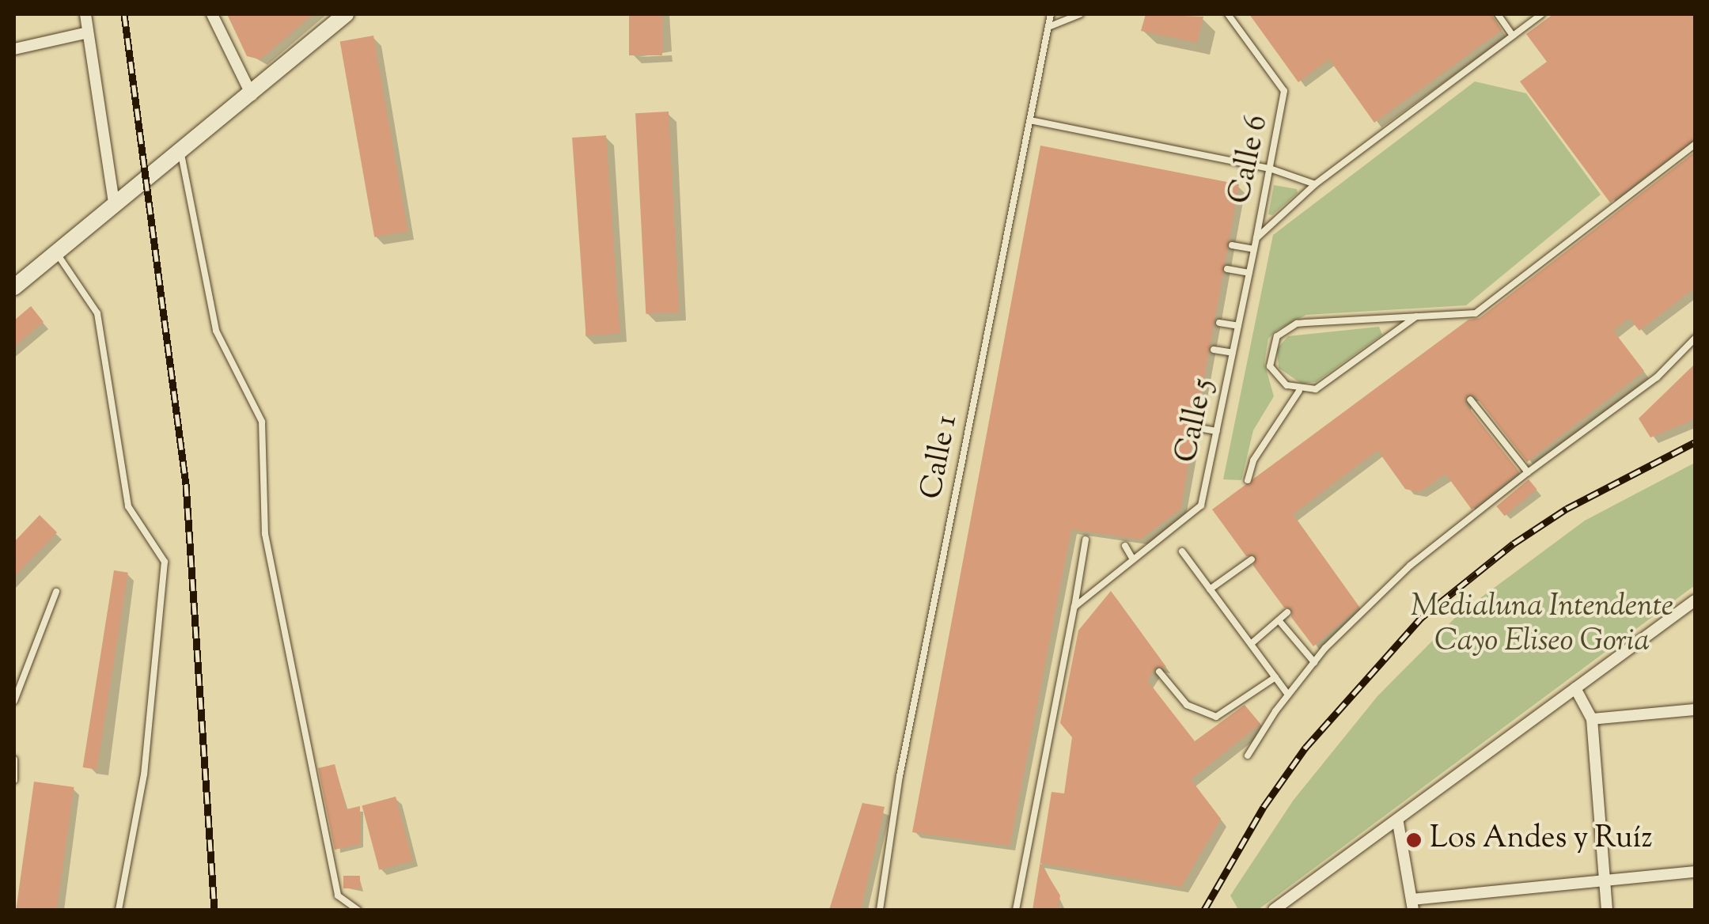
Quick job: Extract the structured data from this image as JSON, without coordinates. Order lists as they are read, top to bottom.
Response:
{
  "streets": {
    "lane": ["Calle 6", "Calle 5", "Calle 1"]
  },
  "crossings": [
    ["Calle 6", "Calle 5"]
  ],
  "parks": ["Medialuna Intendente Cayo Eliseo Goria"],
  "places": ["Los Andes y Ruíz"]
}
